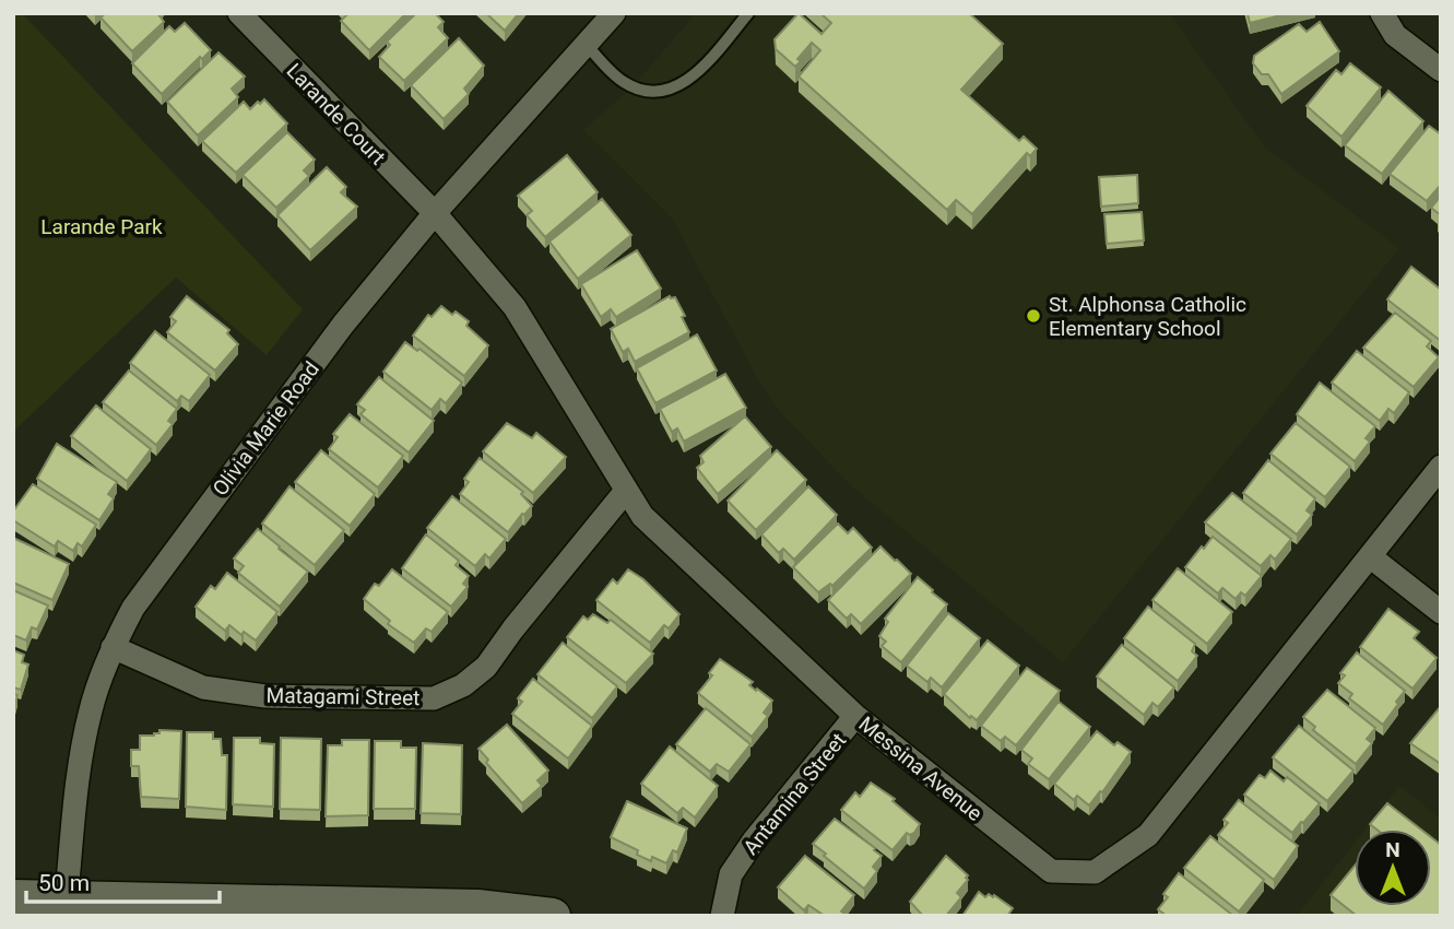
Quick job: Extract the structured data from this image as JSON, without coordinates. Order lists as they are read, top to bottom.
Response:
{
  "streets": {
    "street": [
      "Larande Court",
      "Olivia Marie Road",
      "Matagami Street",
      "Messina Avenue",
      "Antamina Street"
    ]
  },
  "crossings": [
    ["Larande Court", "Olivia Marie Road"],
    ["Larande Court", "Messina Avenue"],
    ["Olivia Marie Road", "Matagami Street"],
    ["Olivia Marie Road", "Messina Avenue"],
    ["Matagami Street", "Messina Avenue"],
    ["Messina Avenue", "Antamina Street"]
  ],
  "parks": ["Larande Park"],
  "places": ["St. Alphonsa Catholic Elementary School"],
  "scale_bar": "50 m",
  "north": "top"
}
